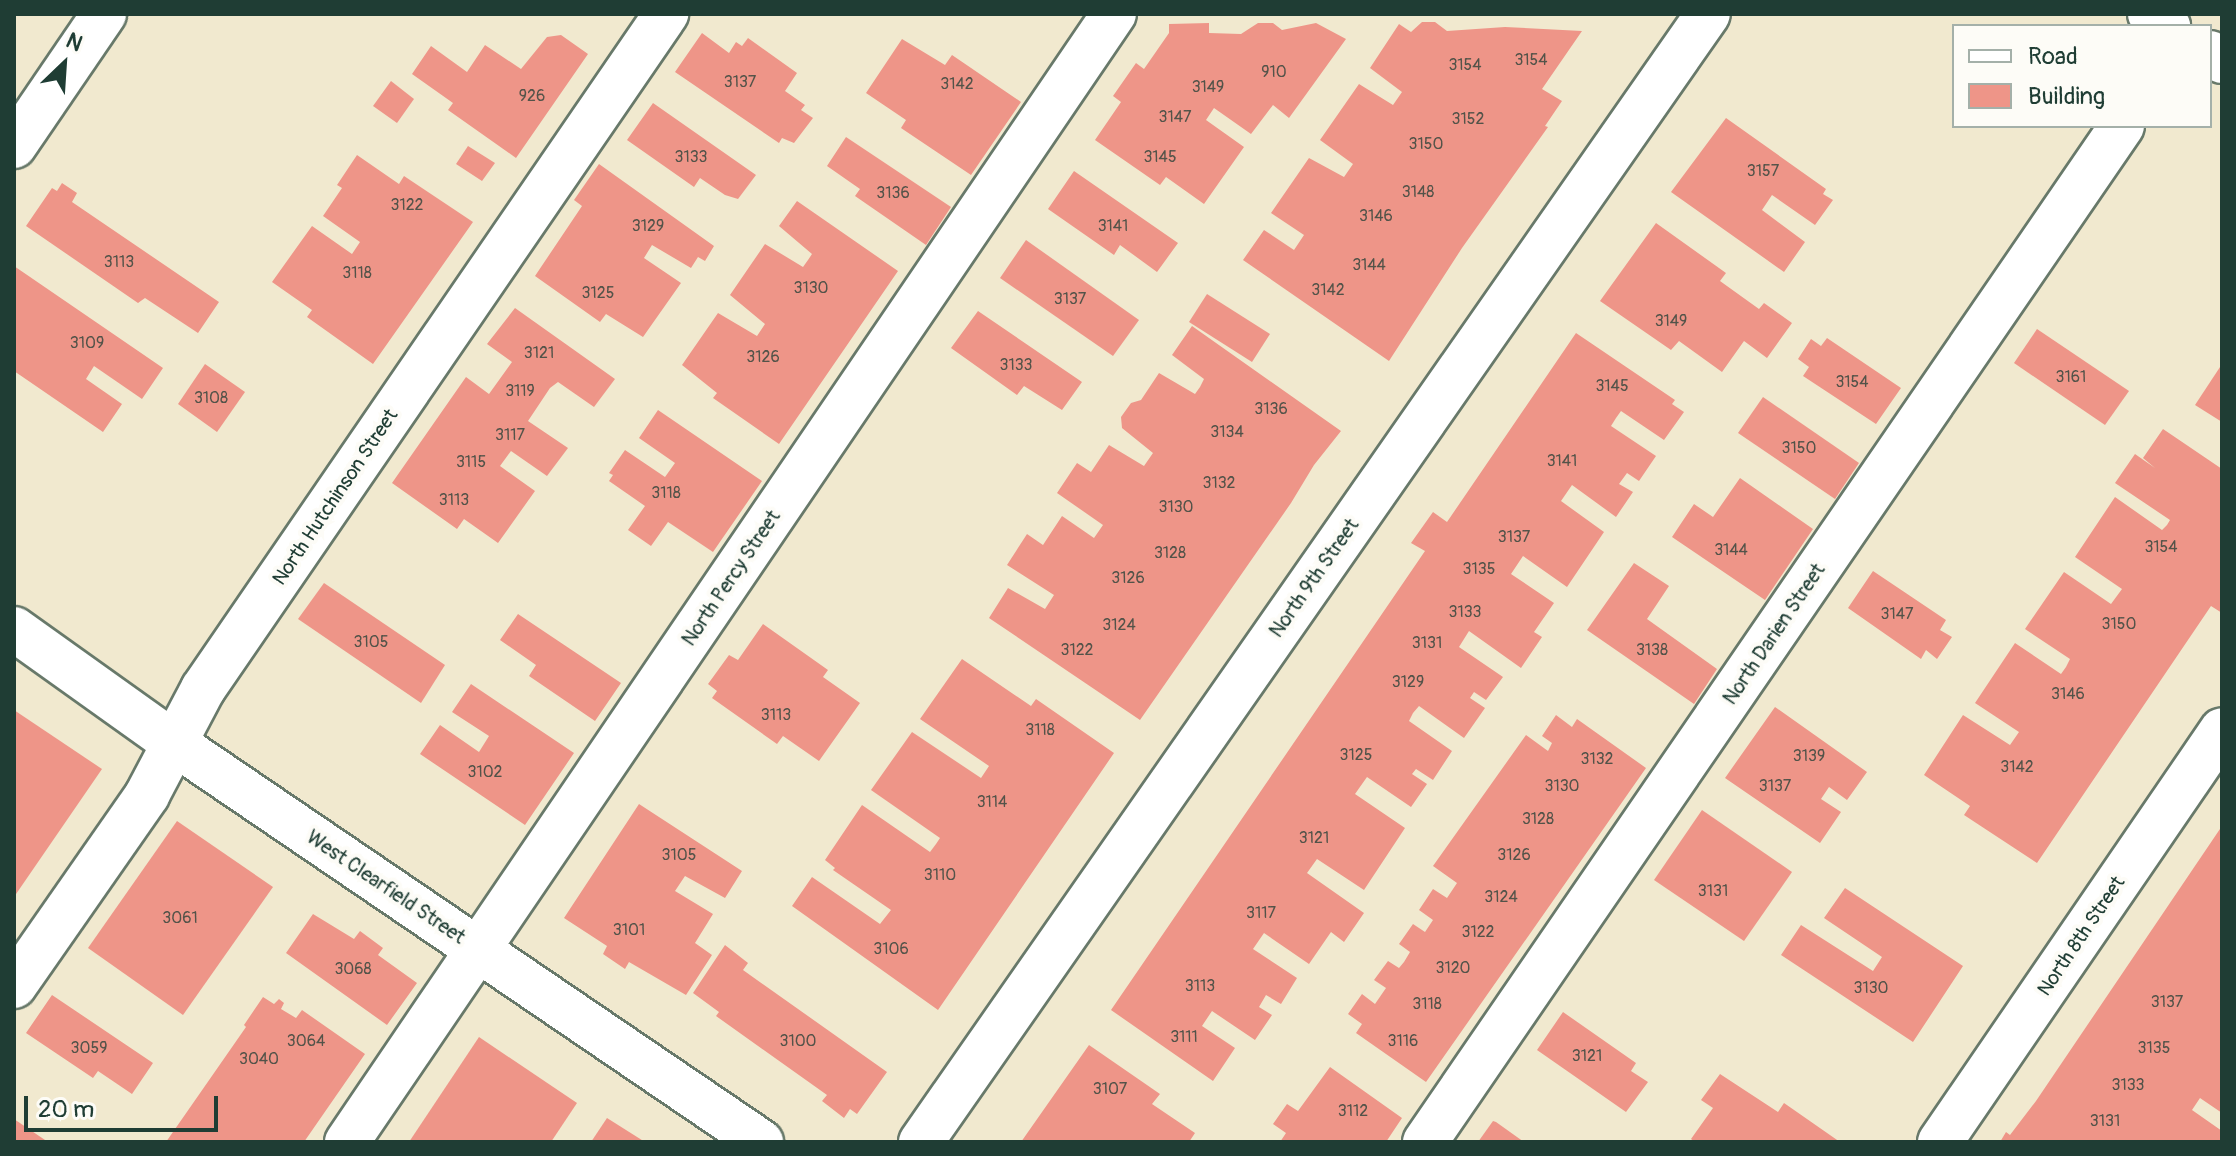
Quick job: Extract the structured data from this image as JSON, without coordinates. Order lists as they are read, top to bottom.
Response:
{
  "streets": {
    "street": [
      "North Hutchinson Street",
      "North Percy Street",
      "North 9th Street",
      "North Darien Street",
      "West Clearfield Street",
      "North 8th Street"
    ]
  },
  "crossings": [
    ["North Hutchinson Street", "West Clearfield Street"],
    ["North Percy Street", "West Clearfield Street"]
  ],
  "house_numbers": [
    "3154",
    "3154",
    "910",
    "3137",
    "3142",
    "3149",
    "926",
    "3147",
    "3152",
    "3150",
    "3133",
    "3145",
    "3157",
    "3148",
    "3136",
    "3122",
    "3146",
    "3129",
    "3141",
    "3113",
    "3144",
    "3118",
    "3130",
    "3142",
    "3125",
    "3137",
    "3149",
    "3109",
    "3121",
    "3126",
    "3133",
    "3161",
    "3154",
    "3145",
    "3119",
    "3108",
    "3136",
    "3134",
    "3117",
    "3150",
    "3141",
    "3115",
    "3132",
    "3118",
    "3113",
    "3130",
    "3137",
    "3154",
    "3144",
    "3128",
    "3135",
    "3126",
    "3133",
    "3147",
    "3150",
    "3124",
    "3105",
    "3131",
    "3122",
    "3138",
    "3129",
    "3146",
    "3113",
    "3118",
    "3125",
    "3139",
    "3132",
    "3142",
    "3102",
    "3130",
    "3137",
    "3114",
    "3128",
    "3121",
    "3105",
    "3126",
    "3110",
    "3131",
    "3124",
    "3117",
    "3061",
    "3101",
    "3122",
    "3106",
    "3120",
    "3068",
    "3113",
    "3130",
    "3137",
    "3118",
    "3111",
    "3064",
    "3100",
    "3116",
    "3059",
    "3135",
    "3121",
    "3040",
    "3133",
    "3107",
    "3112",
    "3131"
  ],
  "legend": ["Road", "Building"],
  "scale_bar": "20 m",
  "north": "top right"
}
